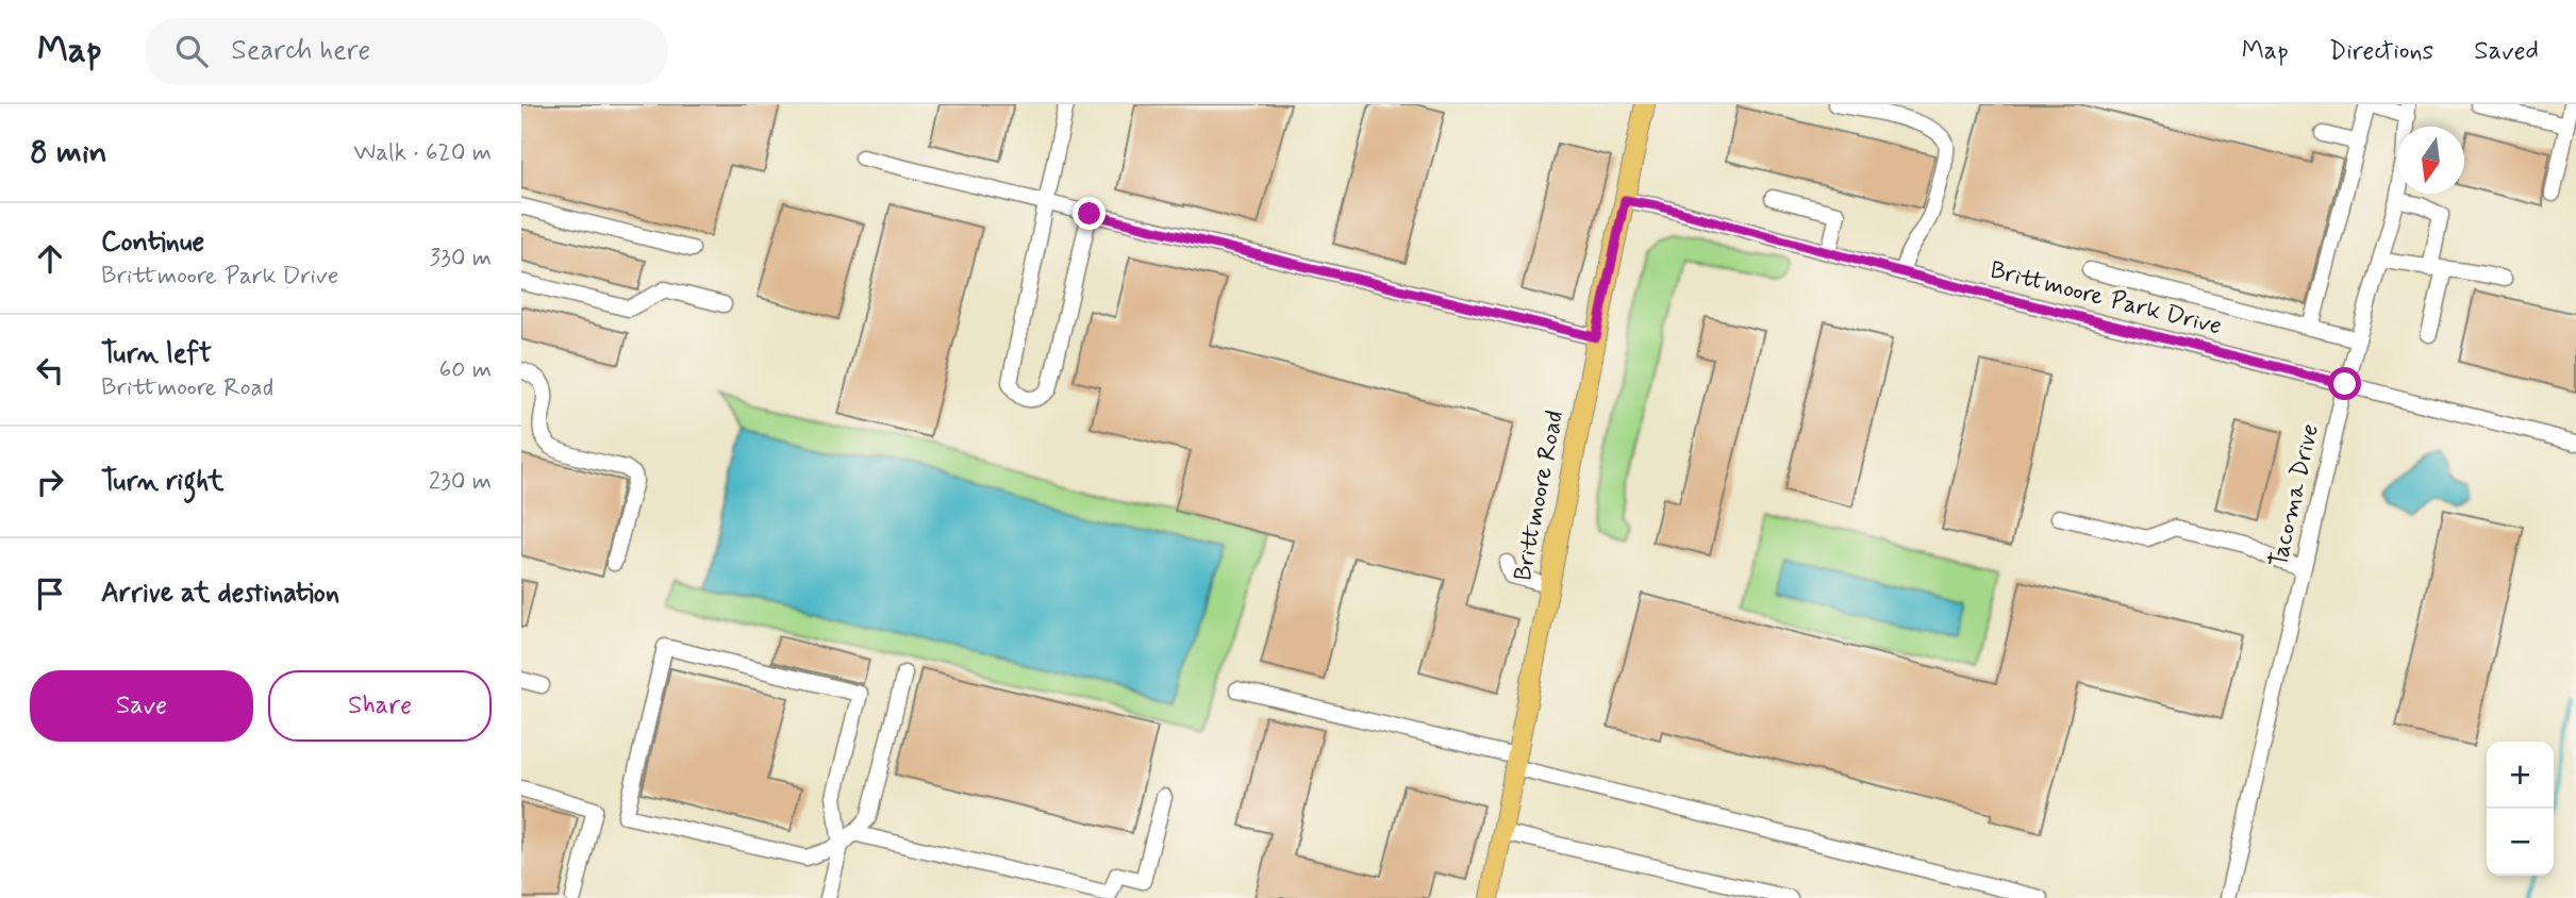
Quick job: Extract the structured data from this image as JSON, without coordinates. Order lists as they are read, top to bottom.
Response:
{
  "streets": {
    "main road": ["Brittmoore Road"],
    "street": ["Brittmoore Park Drive", "Tacoma Drive"]
  },
  "crossings": [
    ["Brittmoore Park Drive", "Brittmoore Road"],
    ["Brittmoore Park Drive", "Tacoma Drive"]
  ],
  "north": "bottom",
  "page": {
    "header": "Map",
    "search": "Search here",
    "nav": ["Map", "Directions", "Saved"],
    "heading": ["8 min", "Walk · 620 m"],
    "list": [
      ["Continue", "Brittmoore Park Drive", "330 m"],
      ["Turn left", "Brittmoore Road", "60 m"],
      ["Turn right", "230 m"],
      "Arrive at destination"
    ],
    "buttons": ["Save", "Share"],
    "map_buttons": ["+", "−"]
  }
}
